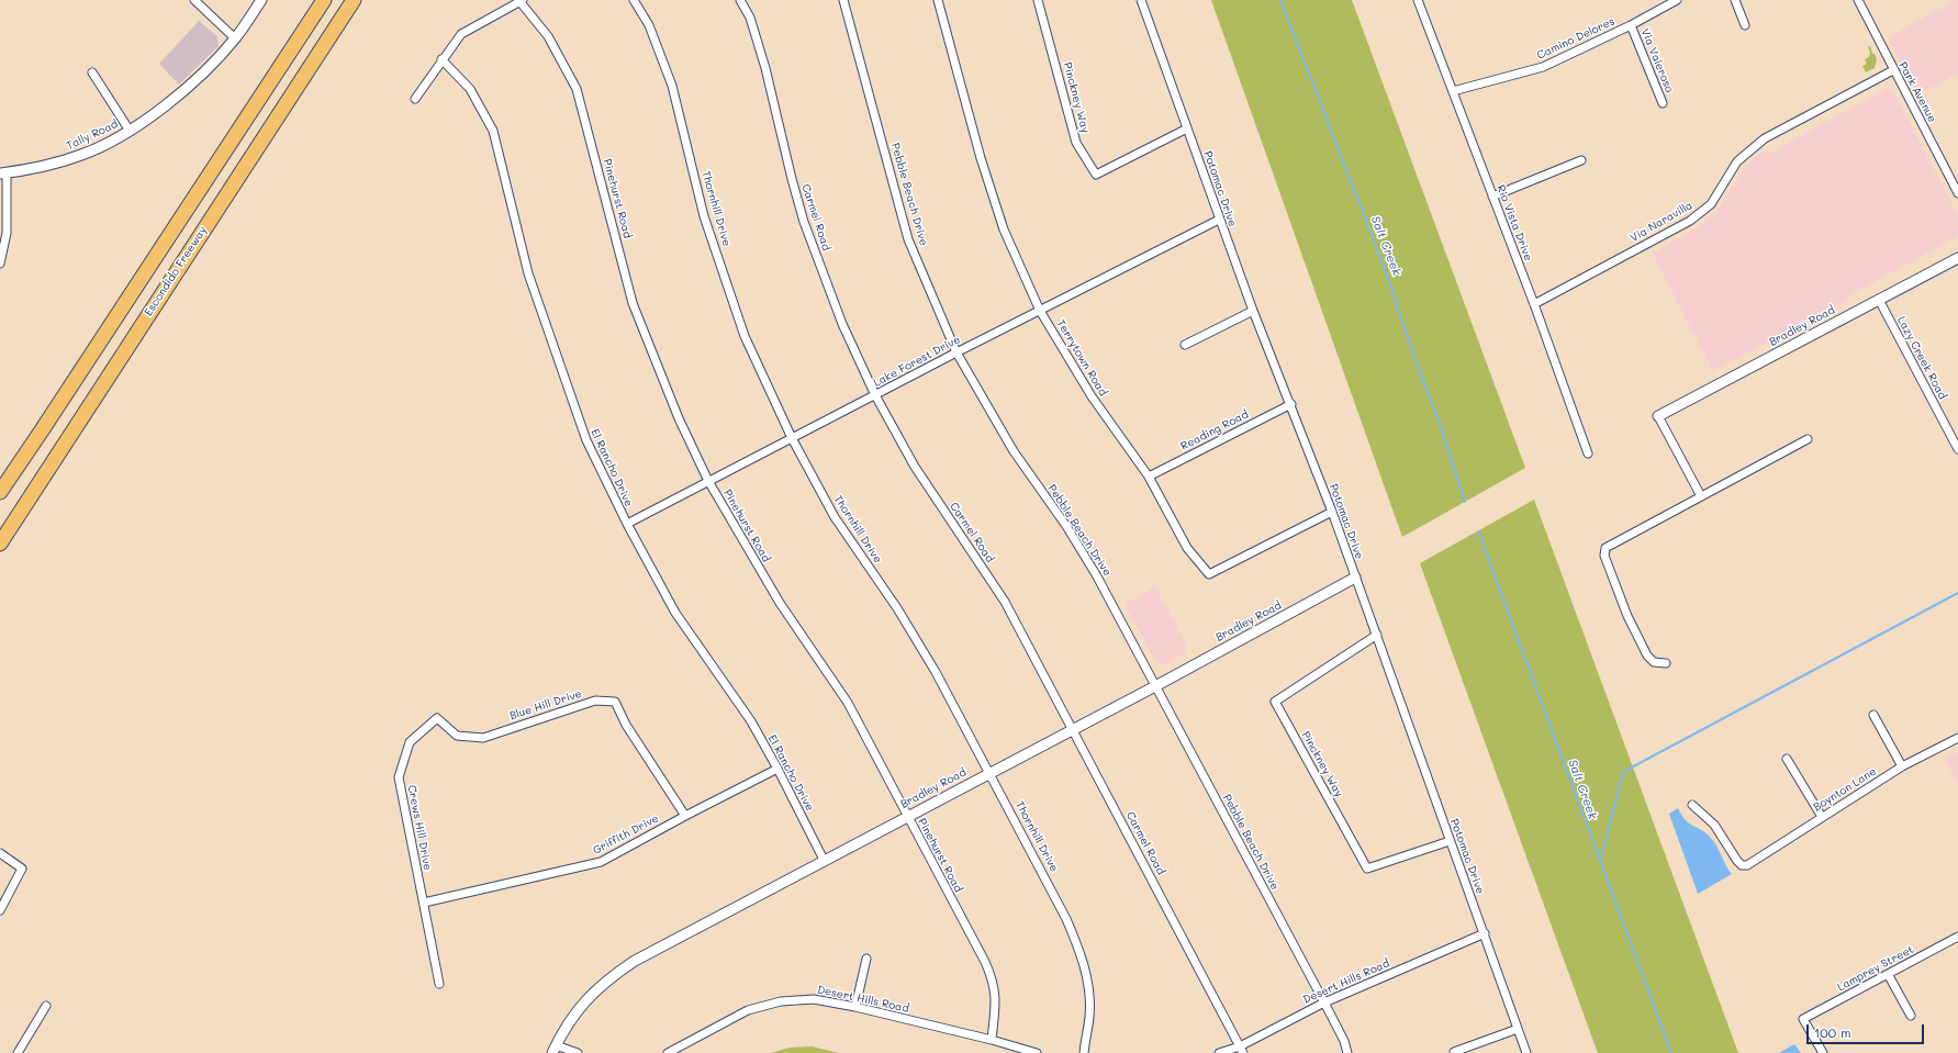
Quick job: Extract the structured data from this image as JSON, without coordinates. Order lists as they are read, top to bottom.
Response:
{
  "streets": {
    "highway": ["Escondido Freeway"],
    "street": [
      "Camino Delores",
      "Via Valeroso",
      "Park Avenue",
      "Pinckney Way",
      "Tally Road",
      "Potomac Drive",
      "Pebble Beach Drive",
      "Pinehurst Road",
      "Thornhill Drive",
      "Carmel Road",
      "Via Naravilla",
      "Rio Vista Drive",
      "Bradley Road",
      "Terrytown Road",
      "Lazy Creek Road",
      "Lake Forest Drive",
      "Reading Road",
      "El Rancho Drive",
      "Blue Hill Drive",
      "Boynton Lane",
      "Crews Hill Drive",
      "Griffith Drive",
      "Lamprey Street",
      "Desert Hills Road"
    ]
  },
  "crossings": [
    ["Camino Delores", "Via Valeroso"],
    ["Camino Delores", "Rio Vista Drive"],
    ["Park Avenue", "Via Naravilla"],
    ["Pinckney Way", "Potomac Drive"],
    ["Potomac Drive", "Bradley Road"],
    ["Potomac Drive", "Terrytown Road"],
    ["Potomac Drive", "Lake Forest Drive"],
    ["Potomac Drive", "Reading Road"],
    ["Potomac Drive", "Desert Hills Road"],
    ["Pebble Beach Drive", "Bradley Road"],
    ["Pebble Beach Drive", "Lake Forest Drive"],
    ["Pebble Beach Drive", "Desert Hills Road"],
    ["Pinehurst Road", "Bradley Road"],
    ["Pinehurst Road", "Lake Forest Drive"],
    ["Pinehurst Road", "Desert Hills Road"],
    ["Thornhill Drive", "Bradley Road"],
    ["Thornhill Drive", "Lake Forest Drive"],
    ["Carmel Road", "Bradley Road"],
    ["Carmel Road", "Lake Forest Drive"],
    ["Carmel Road", "Desert Hills Road"],
    ["Via Naravilla", "Rio Vista Drive"],
    ["Bradley Road", "Lazy Creek Road"],
    ["Bradley Road", "El Rancho Drive"],
    ["Terrytown Road", "Lake Forest Drive"],
    ["Terrytown Road", "Reading Road"],
    ["Lake Forest Drive", "El Rancho Drive"],
    ["El Rancho Drive", "Griffith Drive"],
    ["Blue Hill Drive", "Crews Hill Drive"],
    ["Blue Hill Drive", "Griffith Drive"],
    ["Crews Hill Drive", "Griffith Drive"]
  ],
  "water": ["Salt Creek"],
  "scale_bar": "100 m"
}
